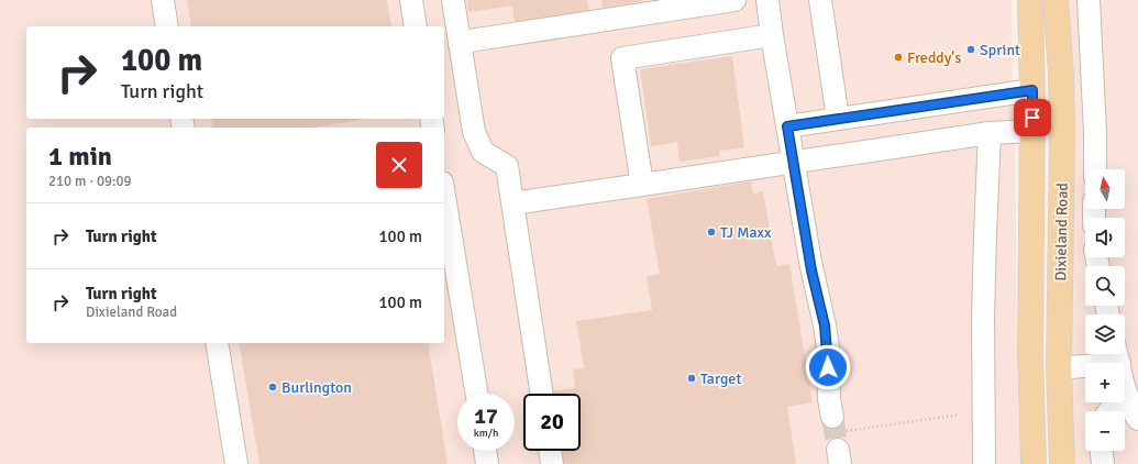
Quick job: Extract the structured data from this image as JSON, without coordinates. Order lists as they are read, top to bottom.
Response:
{
  "streets": {
    "main road": ["Dixieland Road"]
  },
  "places": [
    "Sprint",
    "Freddy's",
    "TJ Maxx",
    "Target",
    "Burlington"
  ],
  "north": "top",
  "page": {
    "turn": ["100 m", "Turn right"],
    "heading": ["1 min", "210 m · 09:09"],
    "map_buttons": ["+", "−"],
    "list": [
      {
        "name": "Turn right",
        "value": "100 m"
      },
      {
        "name": "Turn right",
        "note": "Dixieland Road",
        "value": "100 m"
      }
    ],
    "speed": "17 km/h",
    "limit": "20"
  }
}
